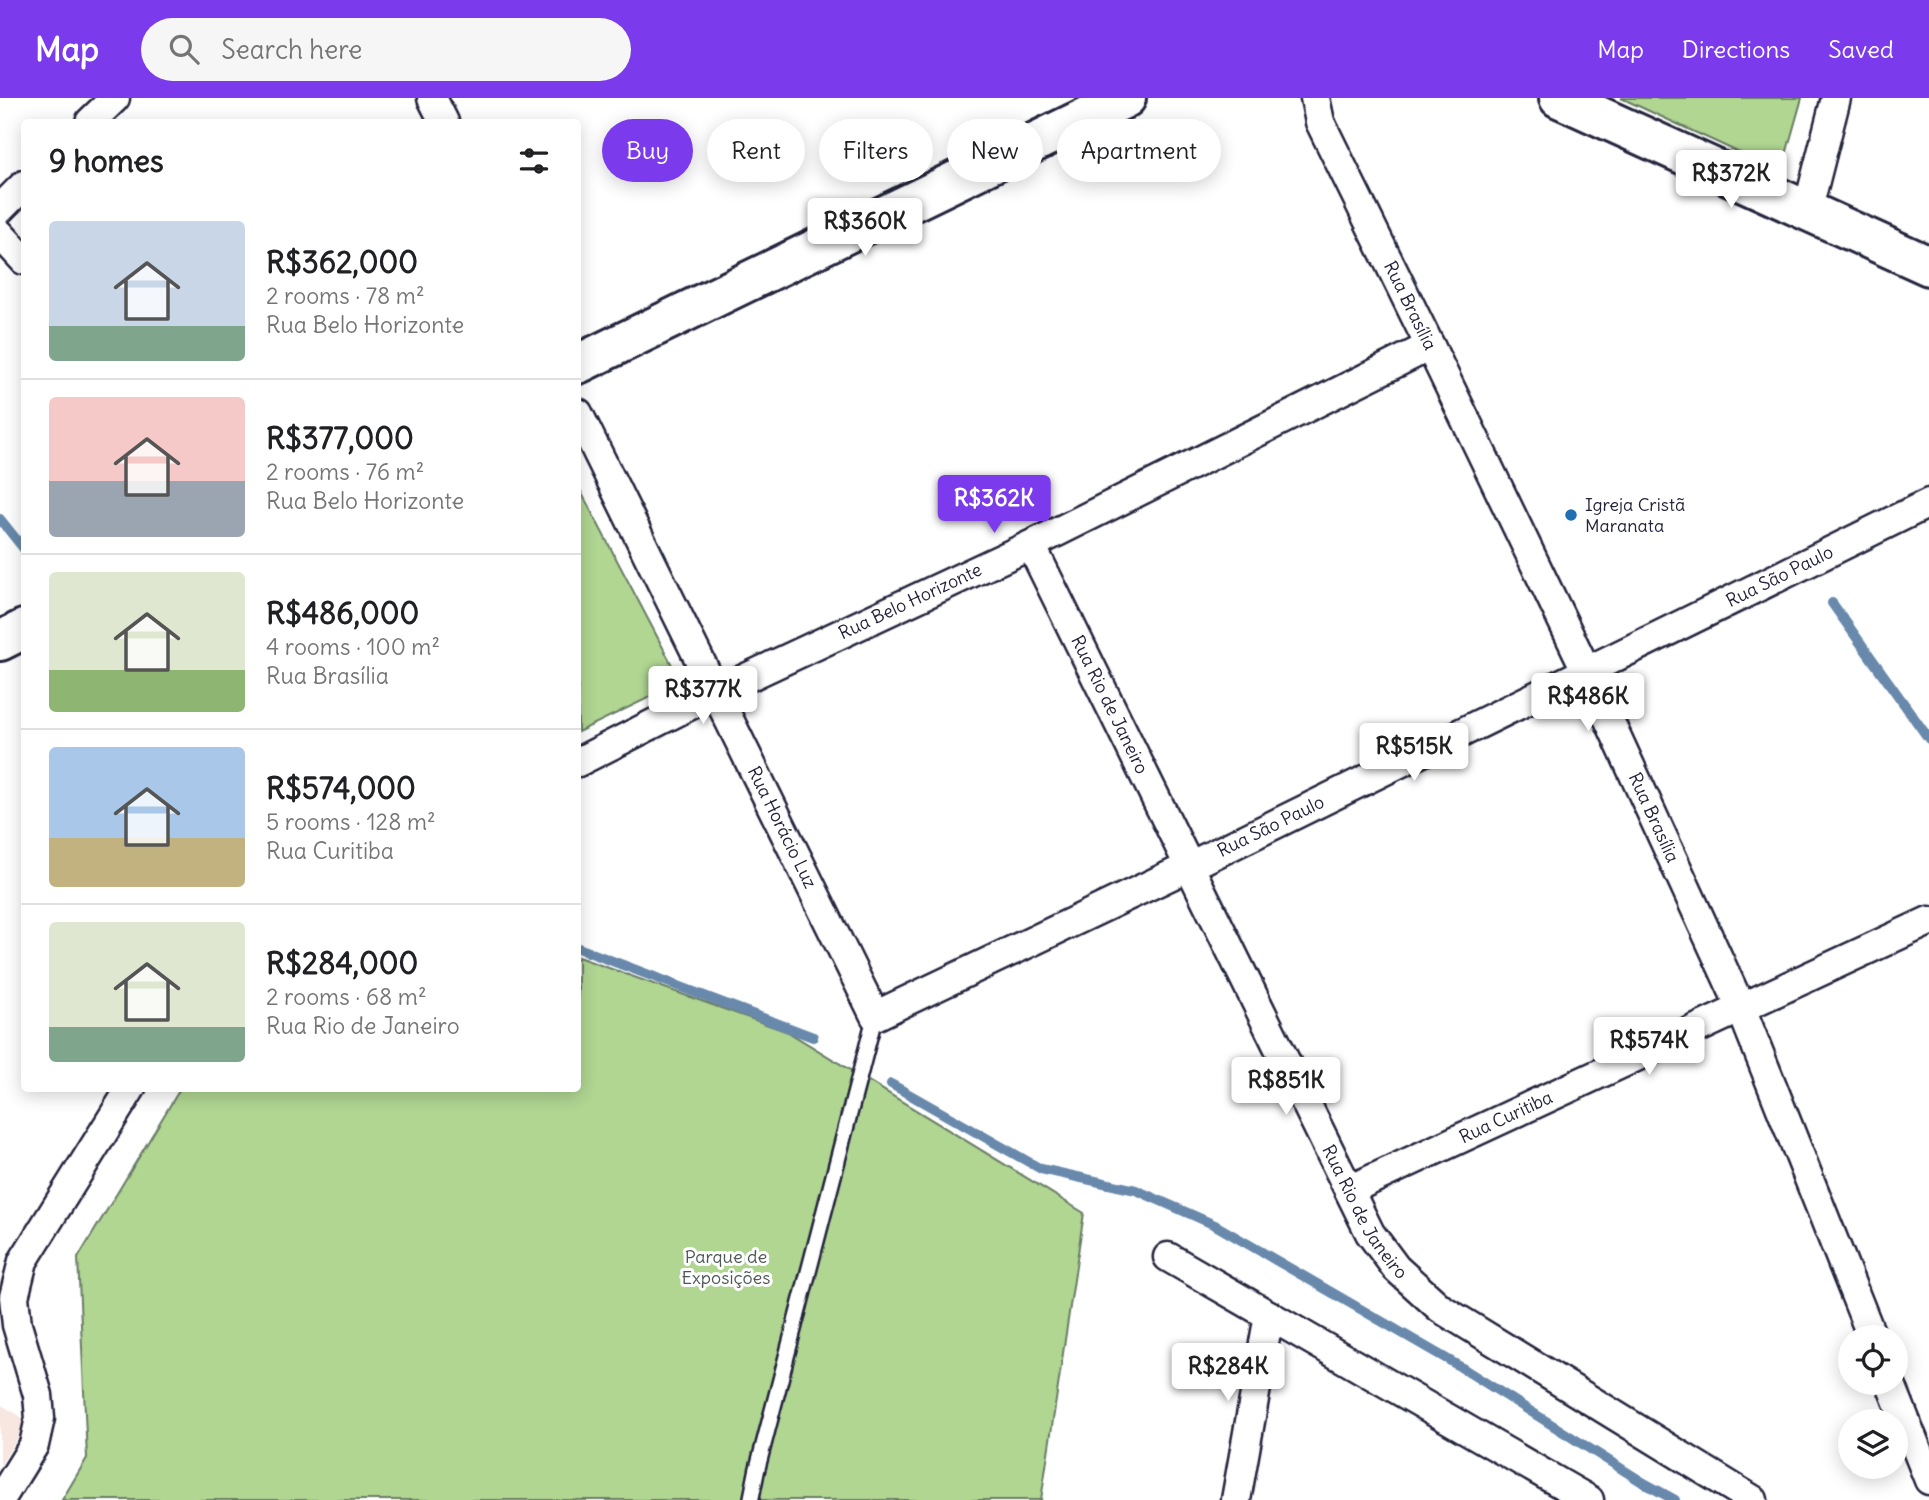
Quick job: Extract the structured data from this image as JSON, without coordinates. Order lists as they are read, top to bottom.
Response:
{
  "streets": {
    "street": [
      "Rua Brasília",
      "Rua São Paulo",
      "Rua Belo Horizonte",
      "Rua Rio de Janeiro",
      "Rua Horácio Luz",
      "Rua Curitiba"
    ]
  },
  "crossings": [
    ["Rua Brasília", "Rua São Paulo"],
    ["Rua Brasília", "Rua Belo Horizonte"],
    ["Rua Brasília", "Rua Curitiba"],
    ["Rua São Paulo", "Rua Rio de Janeiro"],
    ["Rua São Paulo", "Rua Horácio Luz"],
    ["Rua Belo Horizonte", "Rua Rio de Janeiro"],
    ["Rua Belo Horizonte", "Rua Horácio Luz"],
    ["Rua Rio de Janeiro", "Rua Curitiba"]
  ],
  "parks": ["Parque de Exposições"],
  "places": ["Igreja Cristã Maranata"],
  "page": {
    "header": "Map",
    "search": "Search here",
    "nav": ["Map", "Directions", "Saved"],
    "chip": [
      "Buy",
      "Rent",
      "Filters",
      "New",
      "Apartment"
    ],
    "heading": "9 homes",
    "price": [
      "R$372K",
      "R$360K",
      "R$362K",
      "R$377K",
      "R$486K",
      "R$515K",
      "R$574K",
      "R$851K",
      "R$284K"
    ],
    "list": [
      {
        "name": "R$362,000",
        "note": "2 rooms · 78 m² · Rua Belo Horizonte"
      },
      {
        "name": "R$377,000",
        "note": "2 rooms · 76 m² · Rua Belo Horizonte"
      },
      {
        "name": "R$486,000",
        "note": "4 rooms · 100 m² · Rua Brasília"
      },
      {
        "name": "R$574,000",
        "note": "5 rooms · 128 m² · Rua Curitiba"
      },
      {
        "name": "R$284,000",
        "note": "2 rooms · 68 m² · Rua Rio de Janeiro"
      }
    ]
  }
}
